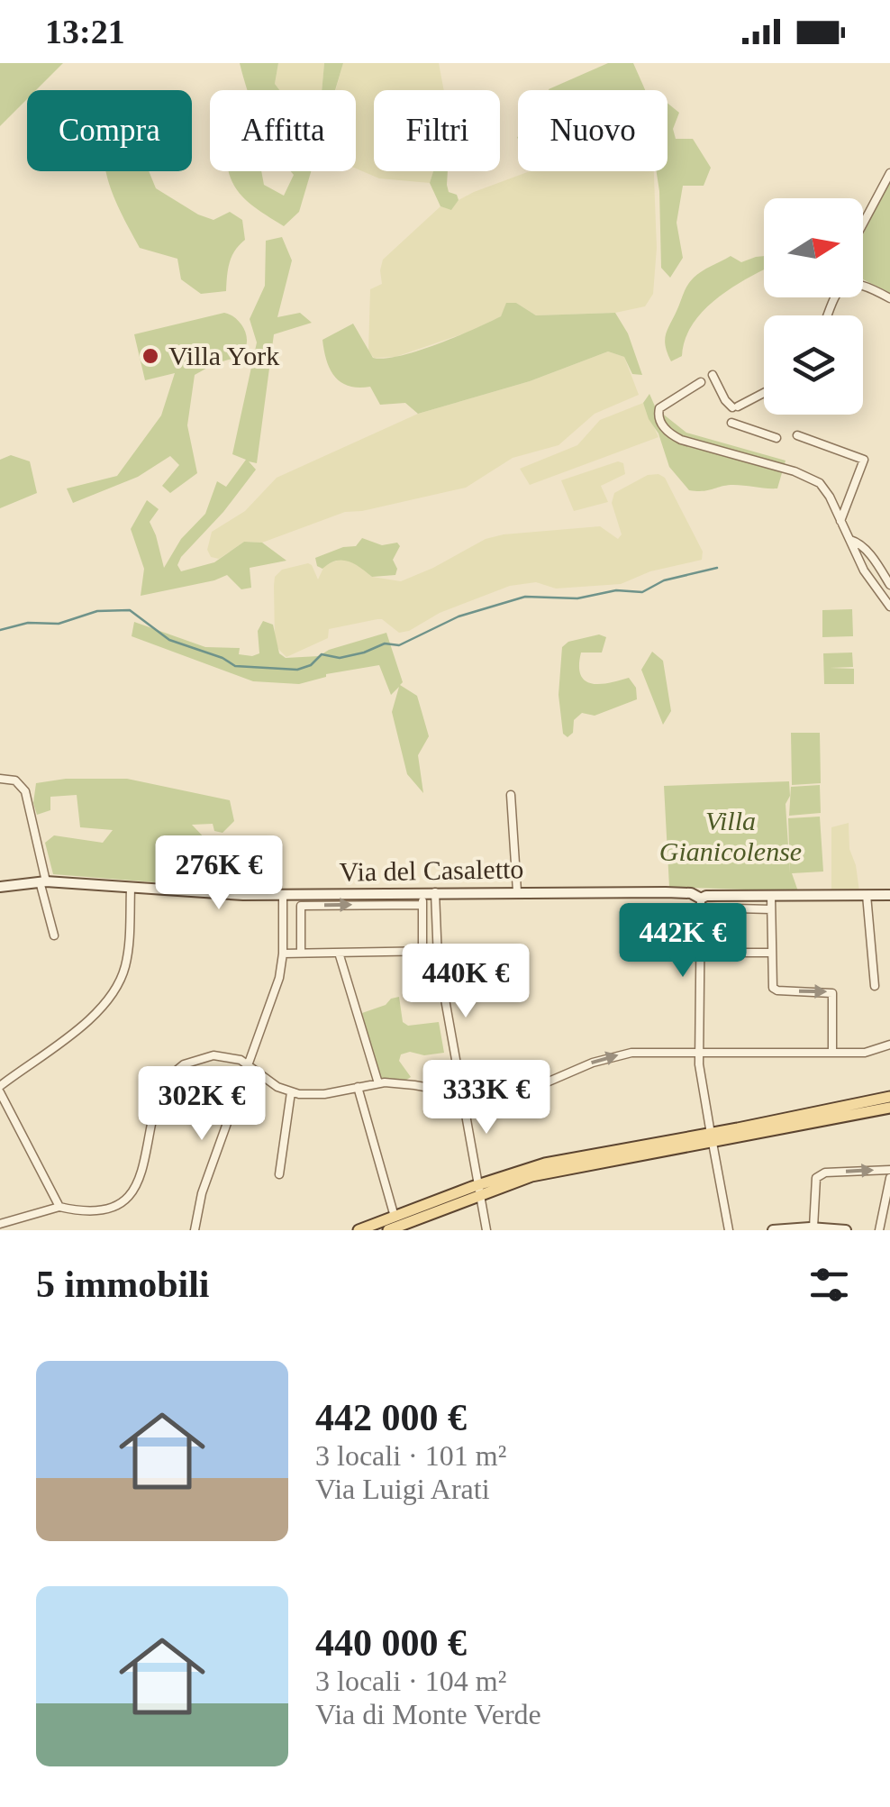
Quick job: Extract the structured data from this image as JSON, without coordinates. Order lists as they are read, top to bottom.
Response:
{
  "streets": {
    "street": ["Via del Casaletto"]
  },
  "parks": ["Villa Gianicolense"],
  "places": ["Villa York"],
  "north": "right",
  "page": {
    "status": "13:21",
    "chip": [
      "Compra",
      "Affitta",
      "Filtri",
      "Nuovo"
    ],
    "price": [
      "276K €",
      "442K €",
      "440K €",
      "333K €",
      "302K €"
    ],
    "heading": "5 immobili",
    "list": [
      {
        "name": "442 000 €",
        "note": "3 locali · 101 m² · Via Luigi Arati"
      },
      {
        "name": "440 000 €",
        "note": "3 locali · 104 m² · Via di Monte Verde"
      }
    ]
  }
}
